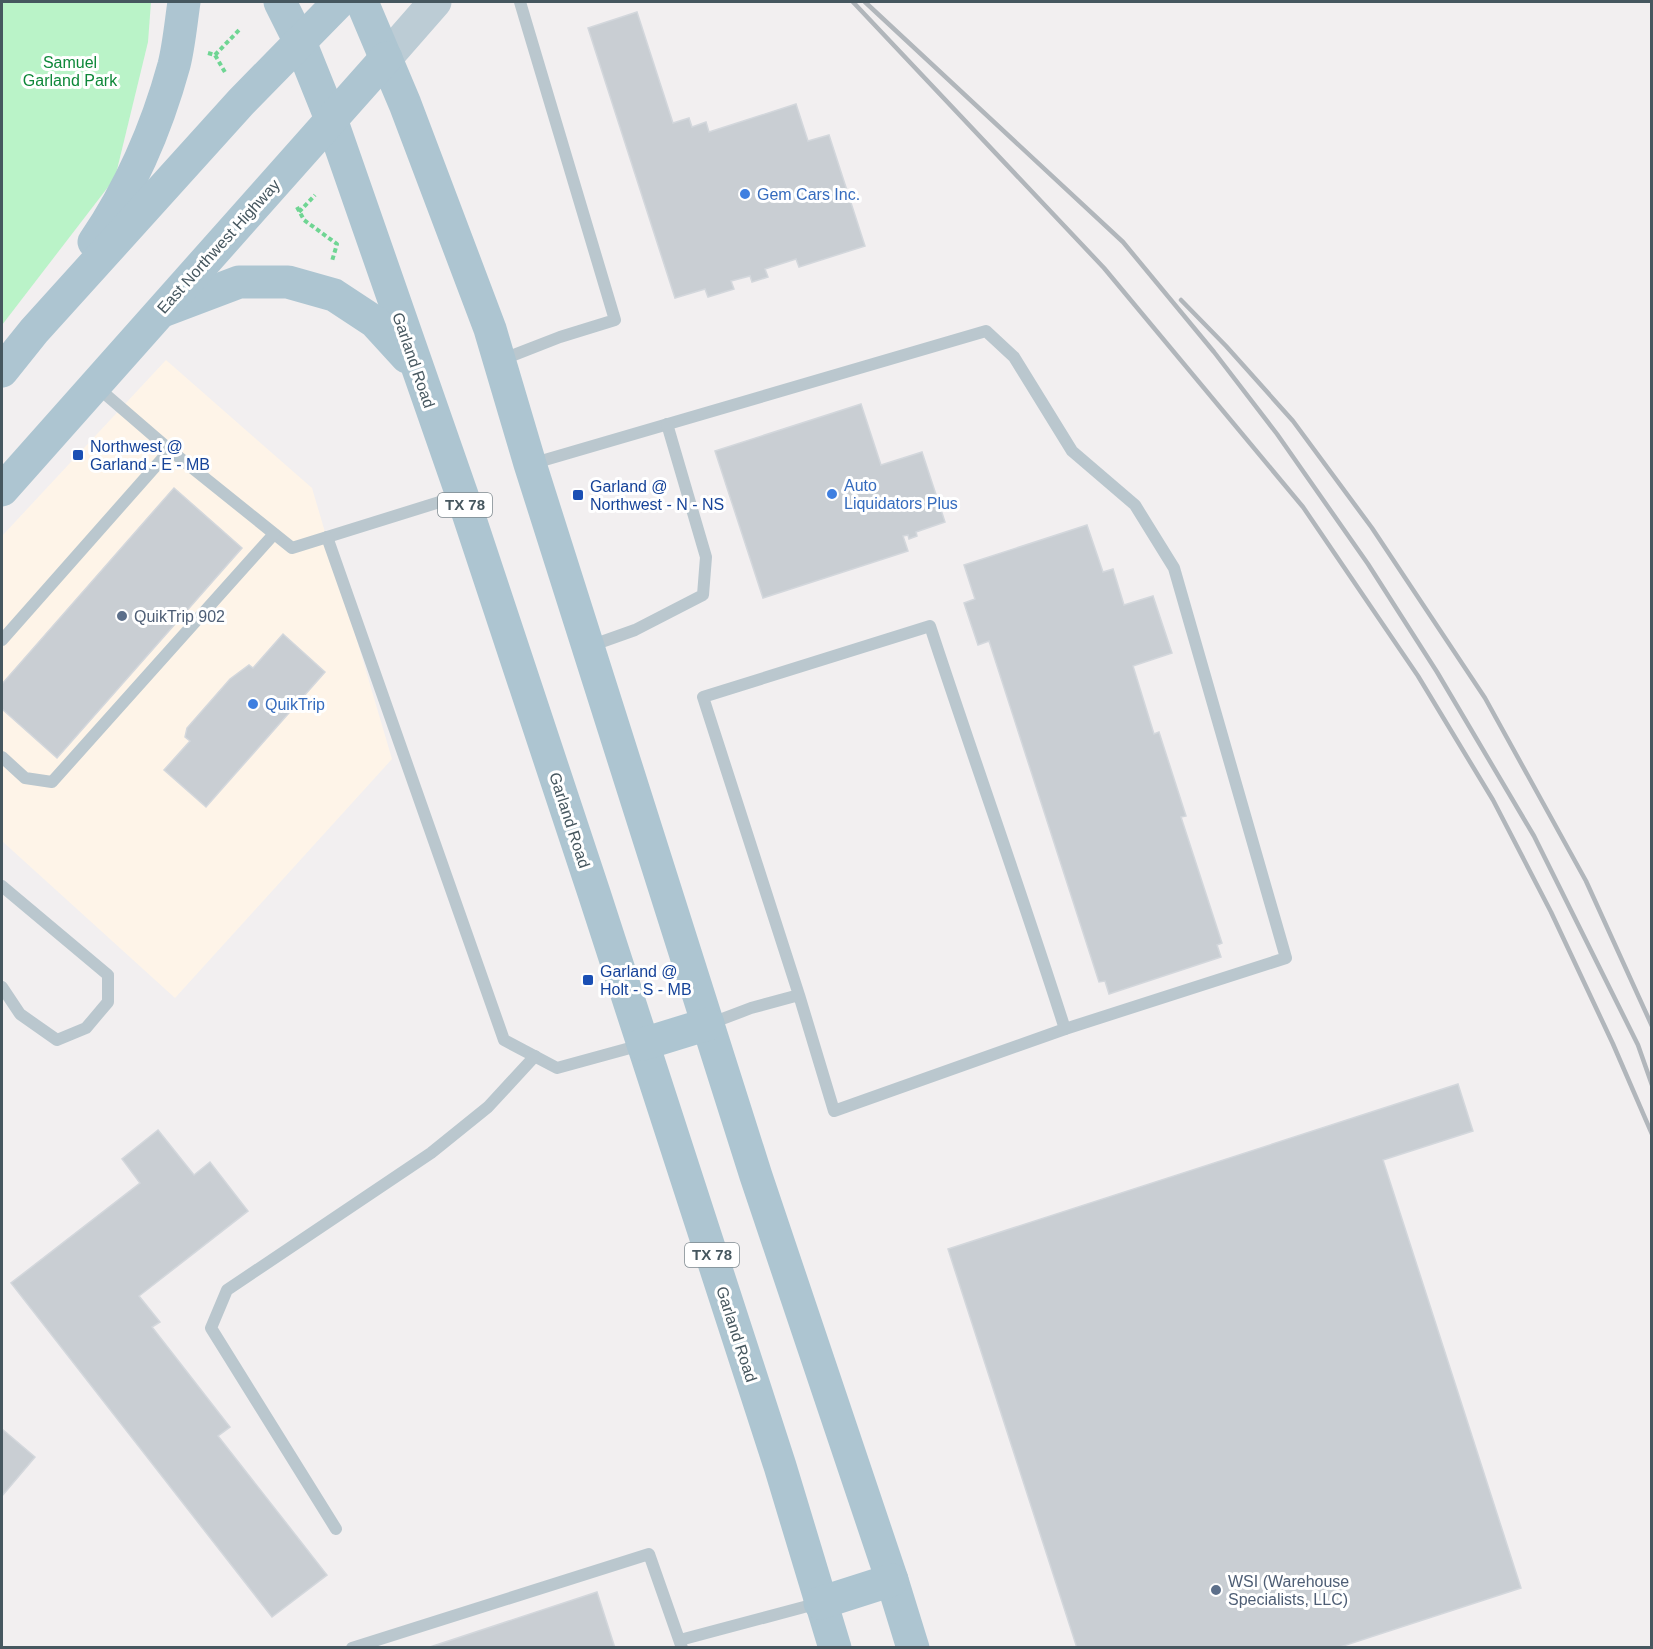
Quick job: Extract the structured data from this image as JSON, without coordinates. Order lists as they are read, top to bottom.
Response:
{
  "streets": {
    "main road": ["East Northwest Highway", "Garland Road", "TX 78"]
  },
  "crossings": [
    ["East Northwest Highway", "Garland Road"]
  ],
  "parks": ["Samuel Garland Park"],
  "places": {
    "other": [
      "Gem Cars Inc.",
      "Auto Liquidators Plus",
      "QuikTrip 902",
      "QuikTrip",
      "WSI (Warehouse Specialists, LLC)"
    ],
    "transit": ["Northwest @ Garland - E - MB", "Garland @ Northwest - N - NS", "Garland @ Holt - S - MB"]
  }
}
